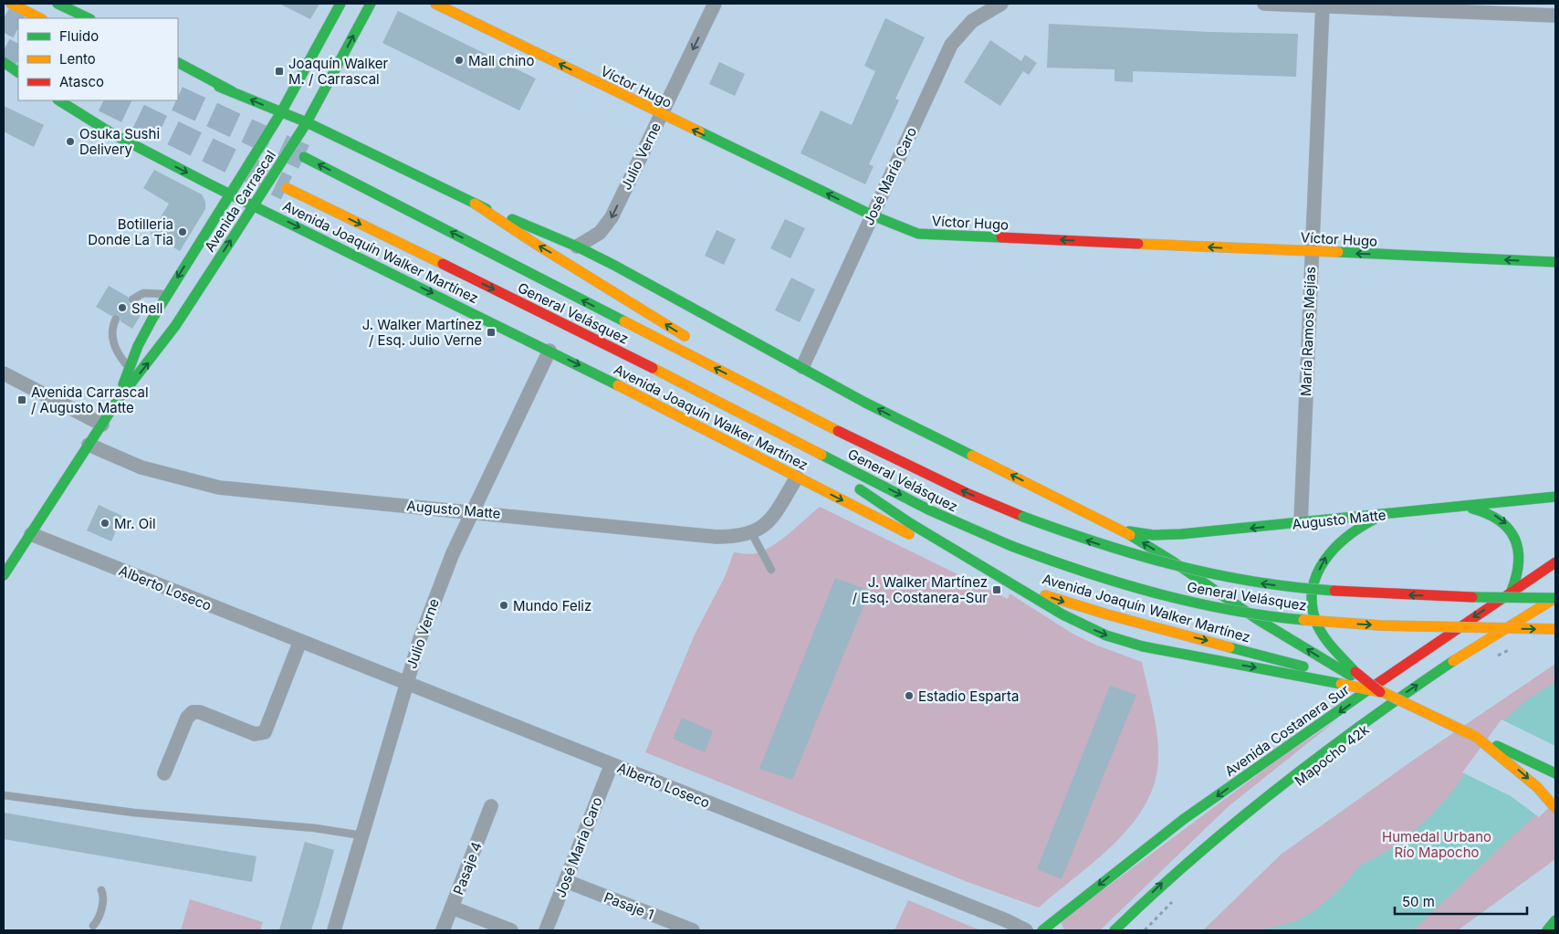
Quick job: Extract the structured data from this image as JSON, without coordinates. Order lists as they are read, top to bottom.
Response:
{
  "streets": {
    "main road": [
      "Víctor Hugo",
      "Avenida Carrascal",
      "Avenida Joaquín Walker Martínez",
      "General Velásquez",
      "Augusto Matte",
      "Avenida Costanera Sur"
    ],
    "street": [
      "Julio Verne",
      "José María Caro",
      "María Ramos Mejías",
      "Alberto Loseco",
      "Pasaje 4",
      "Pasaje 1"
    ]
  },
  "crossings": [
    ["Víctor Hugo", "Julio Verne"],
    ["Víctor Hugo", "José María Caro"],
    ["Víctor Hugo", "María Ramos Mejías"],
    ["Julio Verne", "Avenida Joaquín Walker Martínez"],
    ["Julio Verne", "Augusto Matte"],
    ["Julio Verne", "Alberto Loseco"],
    ["José María Caro", "Avenida Joaquín Walker Martínez"],
    ["José María Caro", "Alberto Loseco"],
    ["José María Caro", "Pasaje 1"],
    ["Avenida Carrascal", "Avenida Joaquín Walker Martínez"],
    ["Avenida Carrascal", "Augusto Matte"],
    ["Avenida Carrascal", "Alberto Loseco"],
    ["Avenida Joaquín Walker Martínez", "Augusto Matte"],
    ["María Ramos Mejías", "Augusto Matte"]
  ],
  "one_way": ["Víctor Hugo"],
  "parks": ["Humedal Urbano Río Mapocho"],
  "places": {
    "other": [
      "Mall chino",
      "Osuka Sushi Delivery",
      "Botilleria Donde La Tia",
      "Shell",
      "Mr. Oil",
      "Mundo Feliz",
      "Estadio Esparta"
    ],
    "transit": [
      "Joaquín Walker M. / Carrascal",
      "J. Walker Martínez / Esq. Julio Verne",
      "Avenida Carrascal / Augusto Matte",
      "J. Walker Martínez / Esq. Costanera-Sur"
    ]
  },
  "legend": ["Fluido", "Lento", "Atasco"],
  "scale_bar": "50 m"
}
